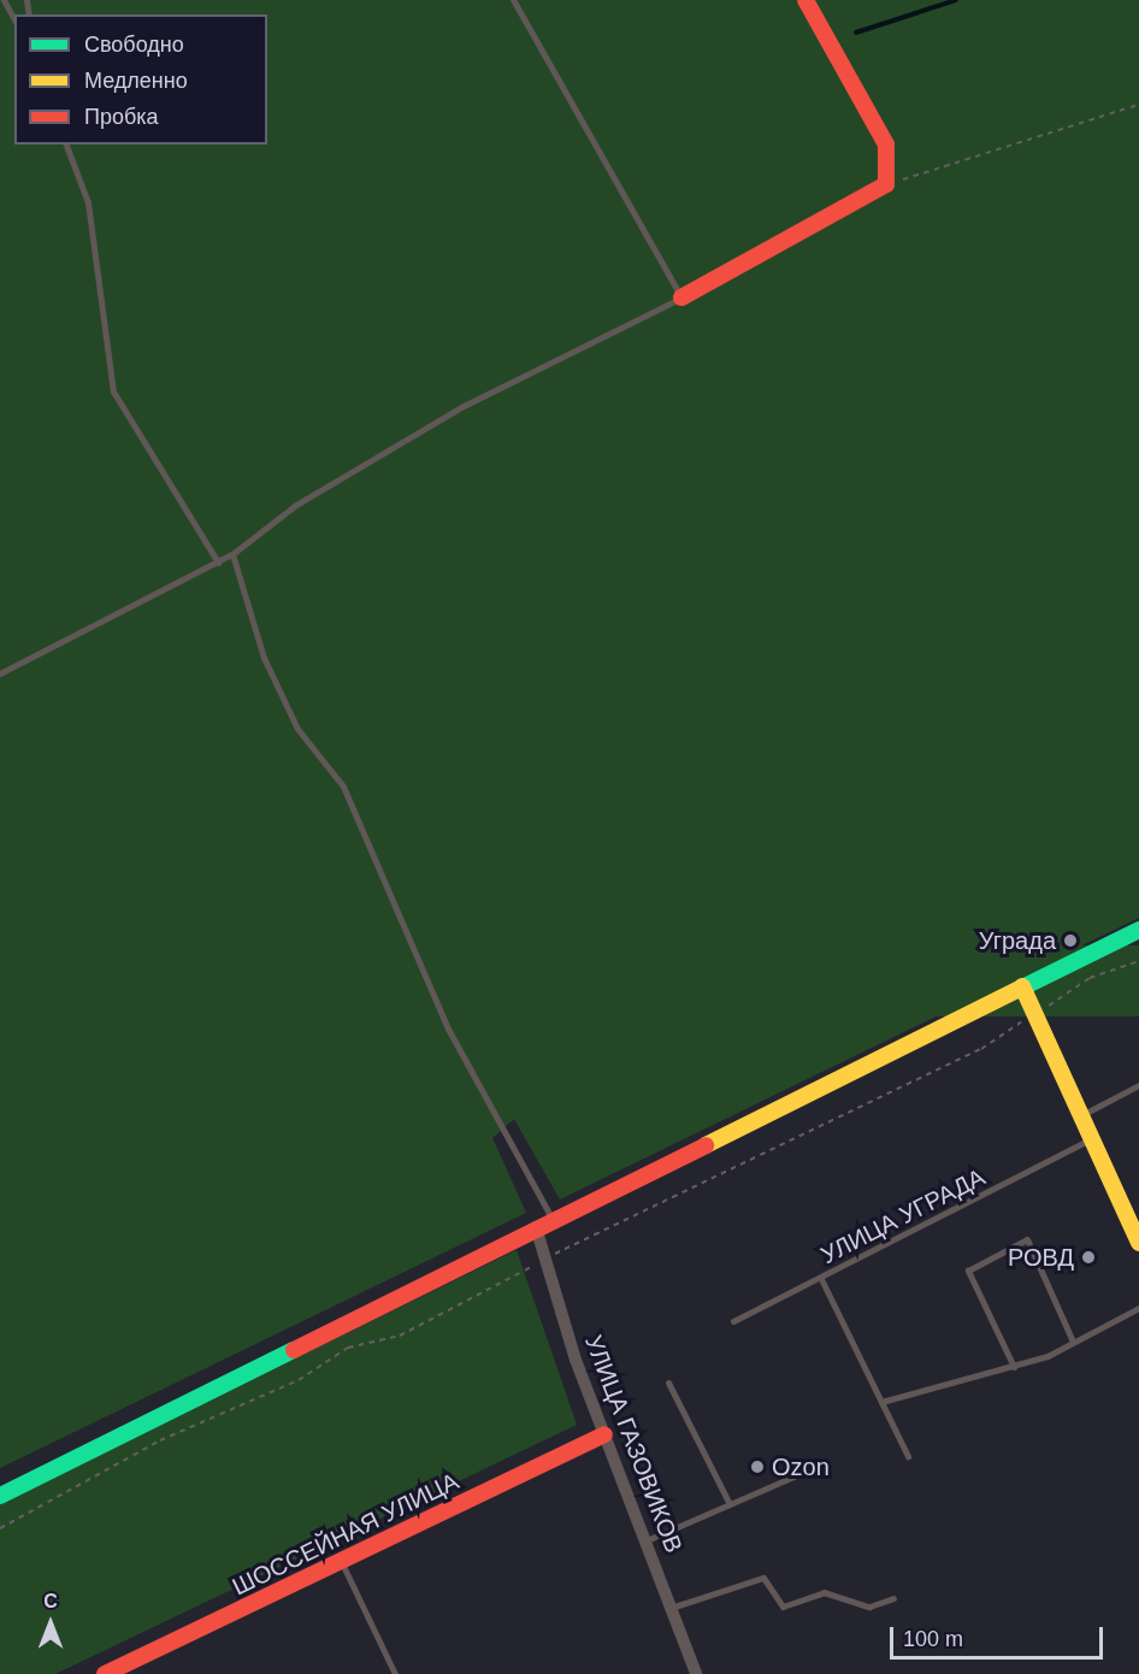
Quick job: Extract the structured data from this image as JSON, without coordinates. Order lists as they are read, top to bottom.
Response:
{
  "streets": {
    "main road": ["ШОССЕЙНАЯ УЛИЦА"],
    "street": ["УЛИЦА ГАЗОВИКОВ"],
    "lane": ["УЛИЦА УГРАДА"]
  },
  "crossings": [
    ["УЛИЦА ГАЗОВИКОВ", "ШОССЕЙНАЯ УЛИЦА"]
  ],
  "places": ["Уграда", "РОВД", "Ozon"],
  "legend": ["Свободно", "Медленно", "Пробка"],
  "scale_bar": "100 m",
  "north": "top"
}
